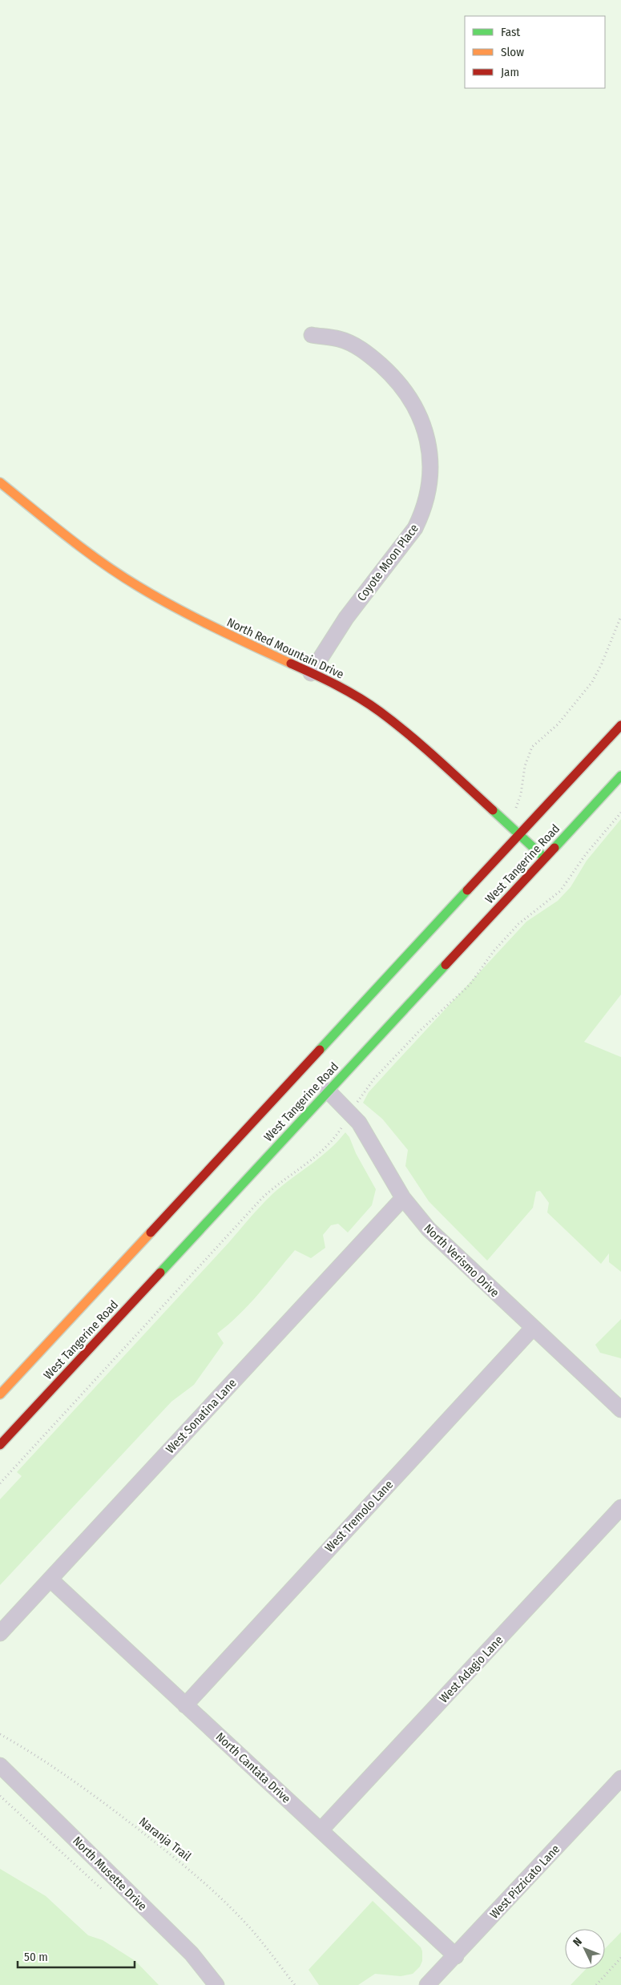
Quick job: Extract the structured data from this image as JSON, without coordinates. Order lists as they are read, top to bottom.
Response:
{
  "streets": {
    "main road": ["North Red Mountain Drive", "West Tangerine Road"],
    "street": [
      "Coyote Moon Place",
      "North Verismo Drive",
      "West Sonatina Lane",
      "West Tremolo Lane",
      "West Adagio Lane",
      "North Cantata Drive",
      "North Musette Drive",
      "West Pizzicato Lane"
    ],
    "path": ["Naranja Trail"]
  },
  "crossings": [
    ["Coyote Moon Place", "North Red Mountain Drive"],
    ["North Red Mountain Drive", "West Tangerine Road"],
    ["West Tangerine Road", "North Verismo Drive"],
    ["North Verismo Drive", "West Sonatina Lane"],
    ["North Verismo Drive", "West Tremolo Lane"],
    ["West Sonatina Lane", "North Cantata Drive"],
    ["West Tremolo Lane", "North Cantata Drive"],
    ["West Adagio Lane", "North Cantata Drive"],
    ["North Cantata Drive", "West Pizzicato Lane"]
  ],
  "legend": ["Fast", "Slow", "Jam"],
  "scale_bar": "50 m",
  "north": "top left"
}
